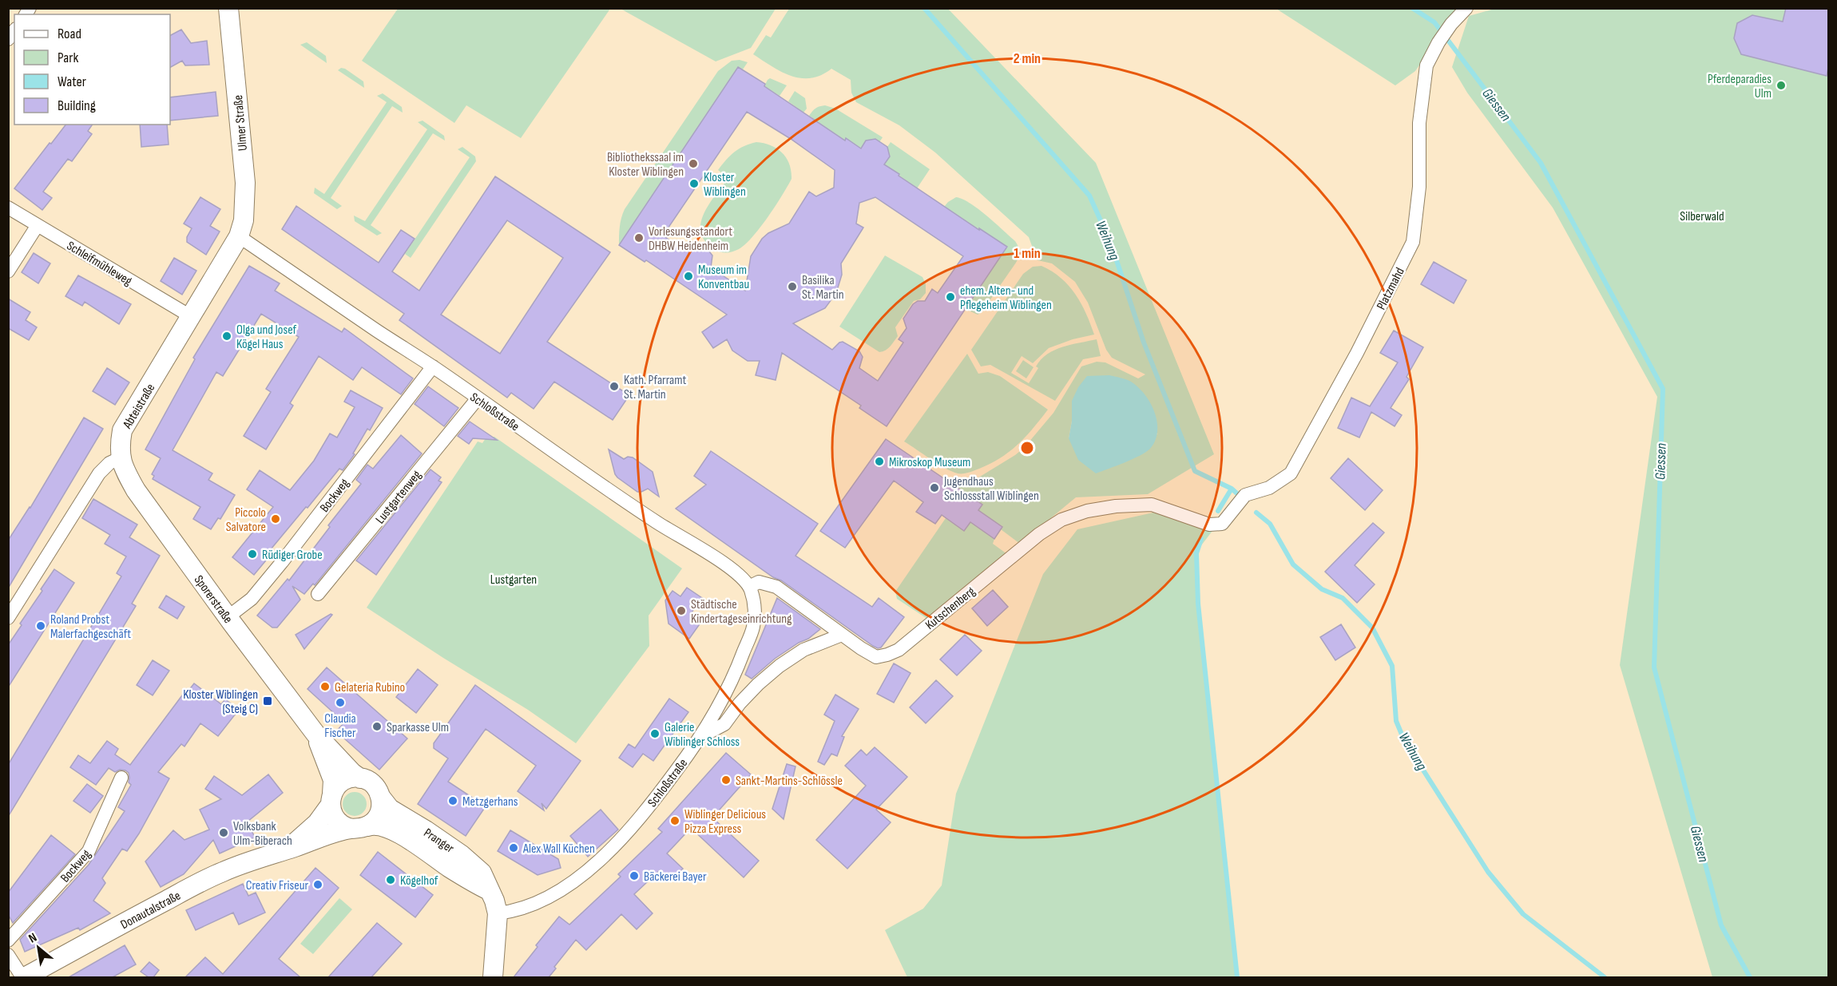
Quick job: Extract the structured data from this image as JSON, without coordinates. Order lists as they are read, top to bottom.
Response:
{
  "streets": {
    "main road": [
      "Ulmer Straße",
      "Abteistraße",
      "Sporerstraße",
      "Pranger",
      "Donautalstraße"
    ],
    "street": [
      "Schleifmühleweg",
      "Platzmahd",
      "Schloßstraße",
      "Bockweg",
      "Lustgartenweg",
      "Kutschenberg"
    ]
  },
  "crossings": [
    ["Ulmer Straße", "Abteistraße"],
    ["Ulmer Straße", "Schloßstraße"],
    ["Schleifmühleweg", "Abteistraße"],
    ["Platzmahd", "Kutschenberg"],
    ["Abteistraße", "Schloßstraße"],
    ["Abteistraße", "Sporerstraße"],
    ["Schloßstraße", "Bockweg"],
    ["Schloßstraße", "Lustgartenweg"],
    ["Schloßstraße", "Pranger"],
    ["Bockweg", "Sporerstraße"],
    ["Sporerstraße", "Pranger"]
  ],
  "water": ["Giessen", "Weihung"],
  "parks": ["Silberwald", "Lustgarten"],
  "places": {
    "other": [
      "Pferdeparadies Ulm",
      "Bibliothekssaal im Kloster Wiblingen",
      "Kloster Wiblingen",
      "Vorlesungsstandort DHBW Heidenheim",
      "Museum im Konventbau",
      "Basilika St. Martin",
      "ehem. Alten- und Pflegeheim Wiblingen",
      "Olga und Josef Kögel Haus",
      "Kath. Pfarramt St. Martin",
      "Mikroskop Museum",
      "Jugendhaus Schlossstall Wiblingen",
      "Piccolo Salvatore",
      "Rüdiger Grobe",
      "Städtische Kindertageseinrichtung",
      "Roland Probst Malerfachgeschäft",
      "Gelateria Rubino",
      "Claudia Fischer",
      "Sparkasse Ulm",
      "Galerie Wiblinger Schloss",
      "Sankt-Martins-Schlössle",
      "Metzgerhans",
      "Wiblinger Delicious Pizza Express",
      "Volksbank Ulm-Biberach",
      "Alex Wall Küchen",
      "Bäckerei Bayer",
      "Kögelhof",
      "Creativ Friseur"
    ],
    "transit": ["Kloster Wiblingen (Steig C)"]
  },
  "legend": [
    "Road",
    "Park",
    "Water",
    "Building"
  ],
  "north": "top left",
  "rings": ["2 min", "1 min"]
}
